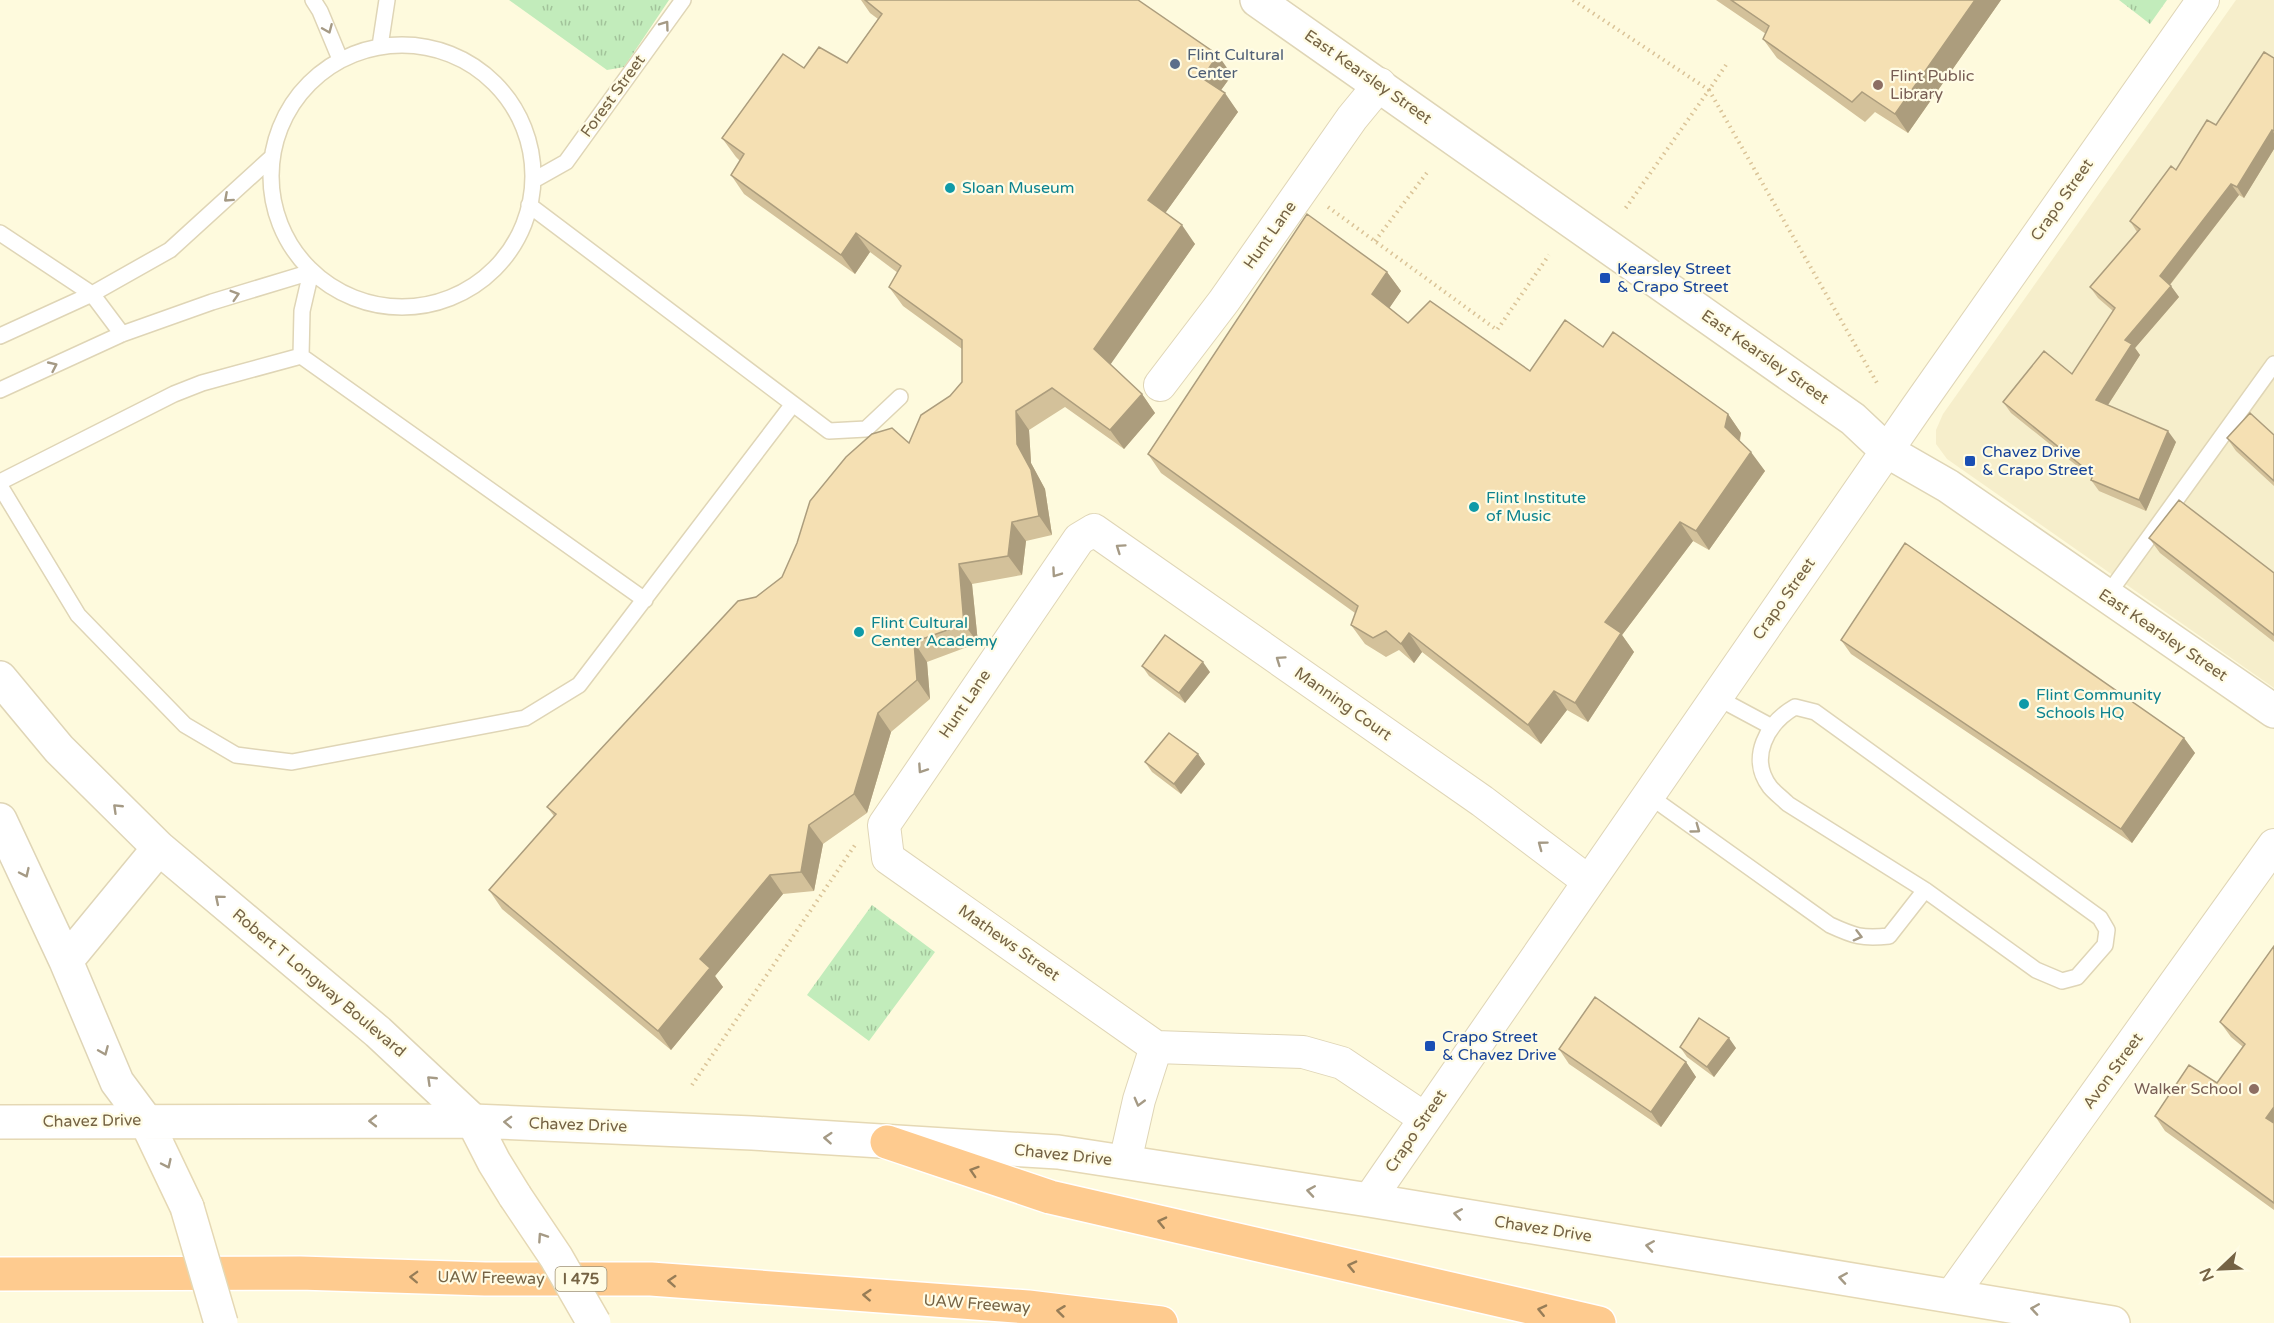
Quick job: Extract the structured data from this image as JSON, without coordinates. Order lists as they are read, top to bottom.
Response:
{
  "streets": {
    "highway": ["UAW Freeway", "I 475"],
    "main road": ["East Kearsley Street", "Robert T Longway Boulevard", "Chavez Drive"],
    "street": [
      "Crapo Street",
      "Hunt Lane",
      "Manning Court",
      "Mathews Street",
      "Avon Street"
    ],
    "lane": ["Forest Street"]
  },
  "crossings": [
    ["East Kearsley Street", "Crapo Street"],
    ["East Kearsley Street", "Hunt Lane"],
    ["Crapo Street", "Manning Court"],
    ["Crapo Street", "Chavez Drive"],
    ["Hunt Lane", "Manning Court"],
    ["Hunt Lane", "Mathews Street"],
    ["Robert T Longway Boulevard", "Chavez Drive"],
    ["Avon Street", "Chavez Drive"]
  ],
  "one_way": [
    "Forest Street",
    "Hunt Lane",
    "Manning Court",
    "Chavez Drive",
    "UAW Freeway"
  ],
  "places": {
    "other": [
      "Flint Cultural Center",
      "Flint Public Library",
      "Sloan Museum",
      "Flint Institute of Music",
      "Flint Cultural Center Academy",
      "Flint Community Schools HQ",
      "Walker School"
    ],
    "transit": ["Kearsley Street & Crapo Street", "Chavez Drive & Crapo Street", "Crapo Street & Chavez Drive"]
  },
  "north": "bottom left"
}
